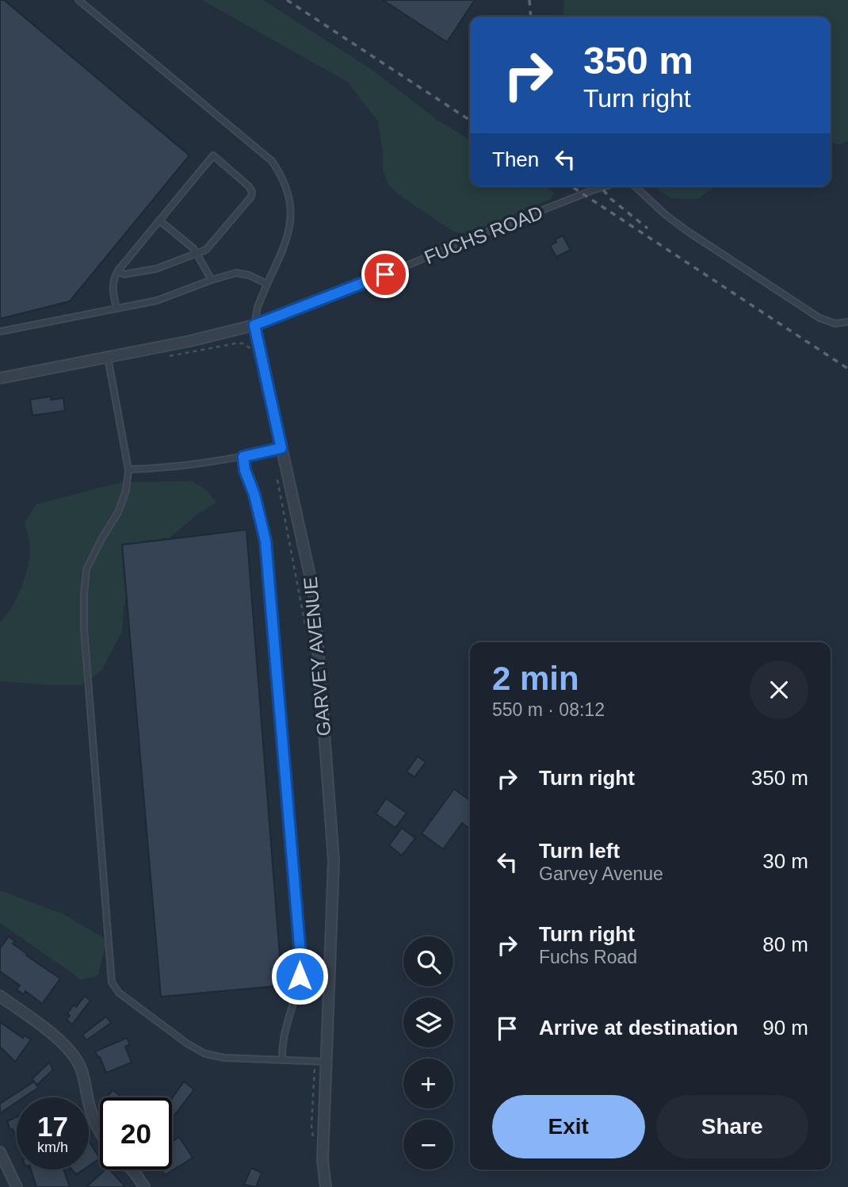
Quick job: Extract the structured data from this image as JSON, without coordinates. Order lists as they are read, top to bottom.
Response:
{
  "streets": {
    "street": ["GARVEY AVENUE"],
    "lane": ["FUCHS ROAD"]
  },
  "crossings": [
    ["FUCHS ROAD", "GARVEY AVENUE"]
  ],
  "page": {
    "turn": ["350 m", "Turn right"],
    "then": "Then",
    "heading": ["2 min", "550 m · 08:12"],
    "list": [
      {
        "name": "Turn right",
        "value": "350 m"
      },
      {
        "name": "Turn left",
        "note": "Garvey Avenue",
        "value": "30 m"
      },
      {
        "name": "Turn right",
        "note": "Fuchs Road",
        "value": "80 m"
      },
      {
        "name": "Arrive at destination",
        "value": "90 m"
      }
    ],
    "map_buttons": ["+", "−"],
    "buttons": ["Exit", "Share"],
    "speed": "17 km/h",
    "limit": "20"
  }
}
